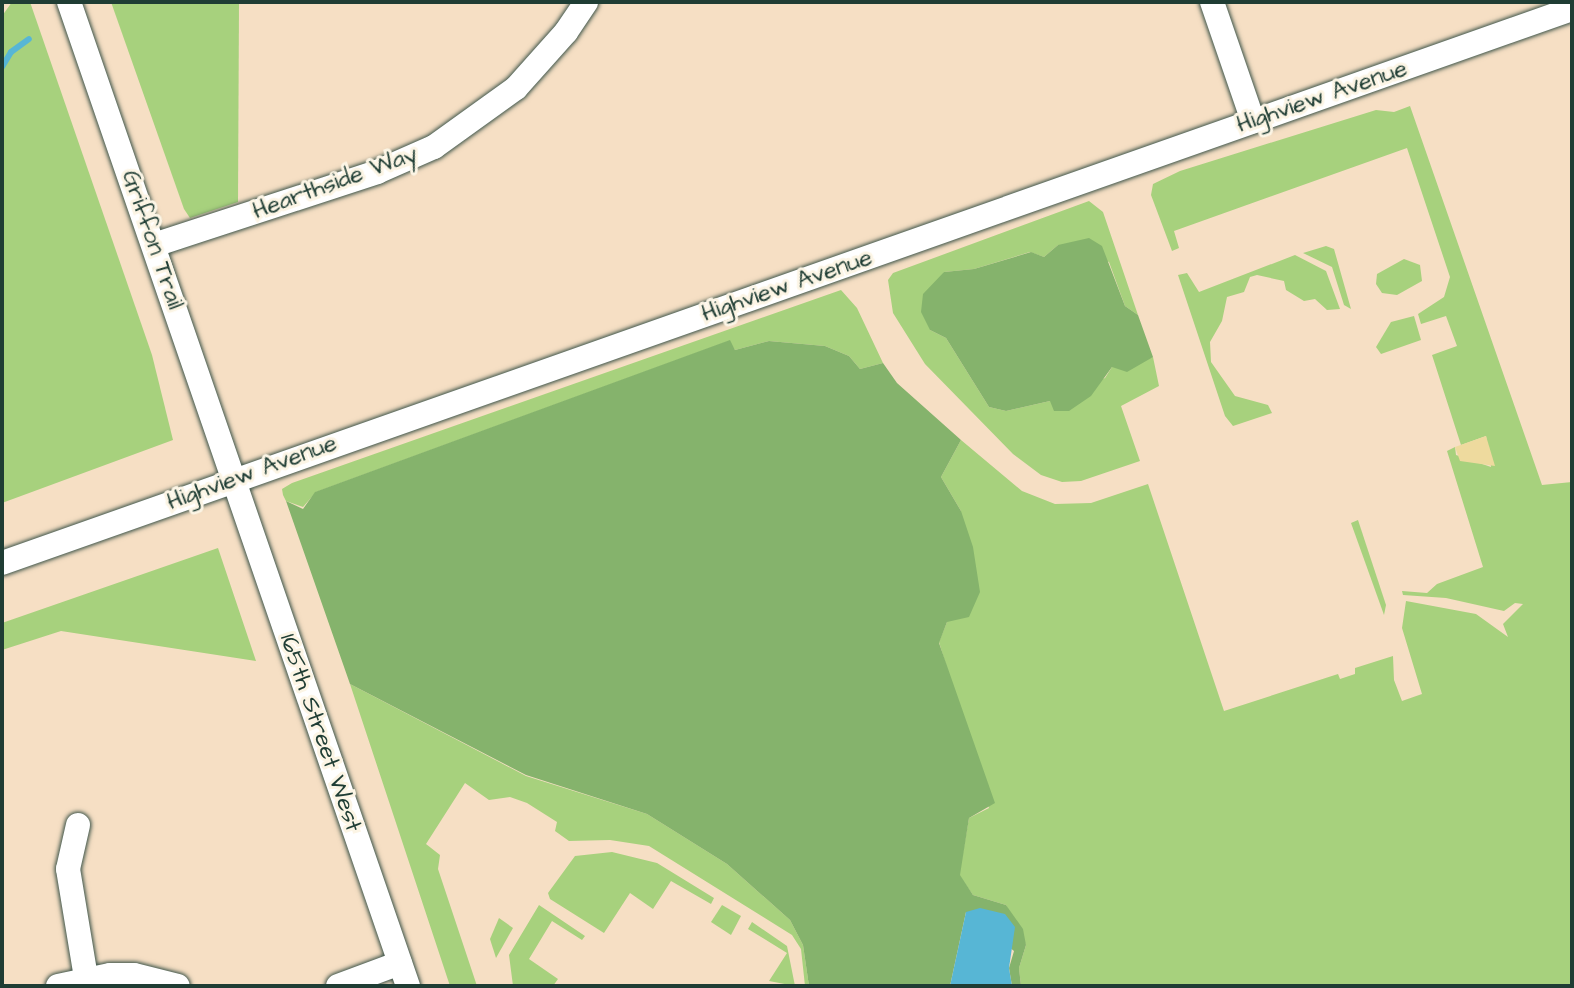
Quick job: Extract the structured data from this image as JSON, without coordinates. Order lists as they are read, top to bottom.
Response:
{
  "streets": {
    "street": [
      "Highview Avenue",
      "Hearthside Way",
      "Griffon Trail",
      "165th Street West"
    ]
  },
  "crossings": [
    ["Highview Avenue", "Griffon Trail"],
    ["Highview Avenue", "165th Street West"],
    ["Hearthside Way", "Griffon Trail"],
    ["Griffon Trail", "165th Street West"]
  ]
}
